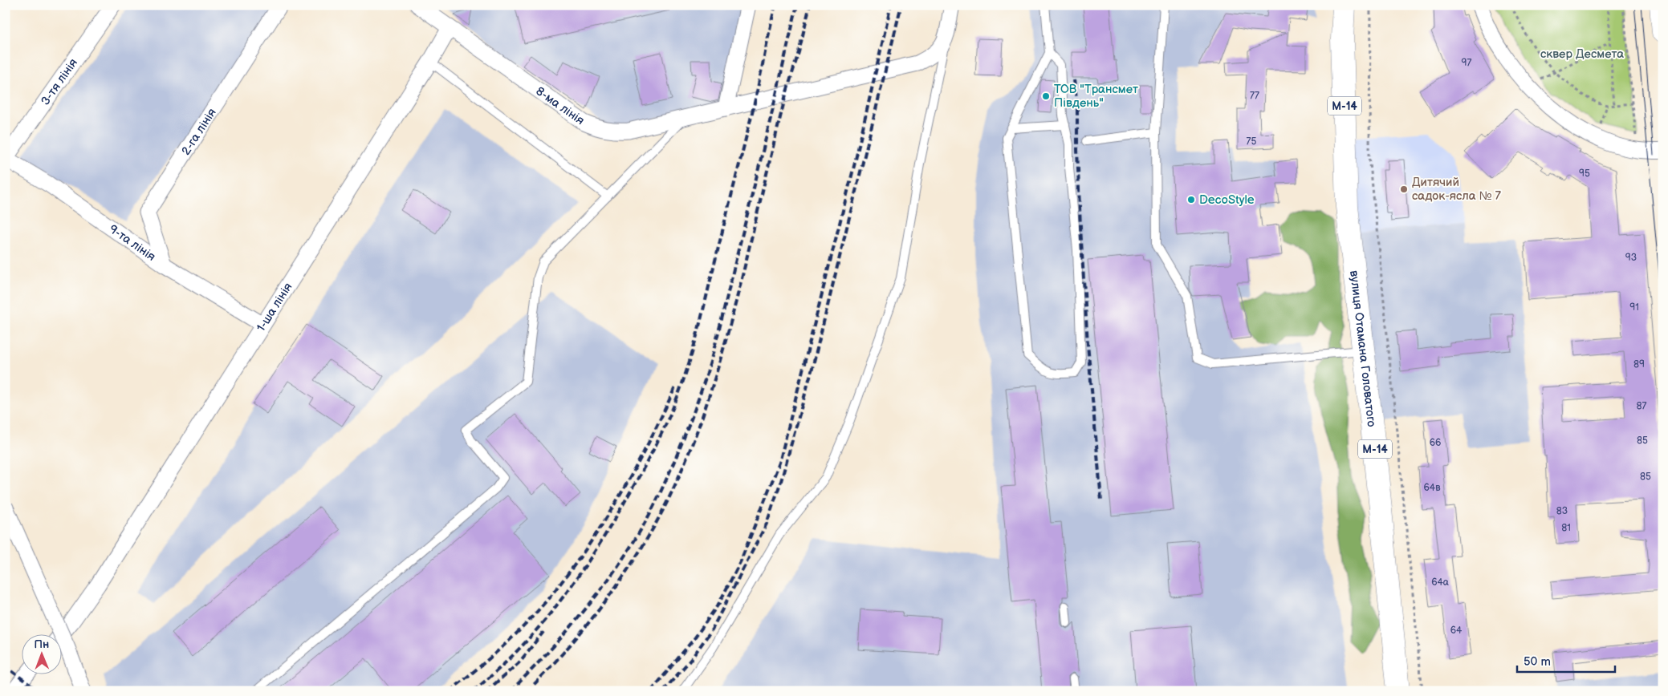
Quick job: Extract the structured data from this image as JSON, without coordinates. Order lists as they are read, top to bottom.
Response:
{
  "streets": {
    "main road": ["М-14", "вулиця Отамана Головатого"],
    "street": [
      "3-тя лінія",
      "8-ма лінія",
      "2-га лінія",
      "9-та лінія",
      "1-ша лінія"
    ]
  },
  "crossings": [
    ["3-тя лінія", "9-та лінія"],
    ["8-ма лінія", "1-ша лінія"],
    ["2-га лінія", "9-та лінія"],
    ["9-та лінія", "1-ша лінія"]
  ],
  "parks": ["сквер Десмета"],
  "places": ["ТОВ \"Трансмет Південь\"", "Дитячий садок-ясла № 7", "DecoStyle"],
  "house_numbers": [
    "97",
    "77",
    "75",
    "95",
    "93",
    "91",
    "89",
    "87",
    "85",
    "66",
    "85",
    "64в",
    "83",
    "81",
    "64а",
    "64"
  ],
  "scale_bar": "50 m",
  "north": "top"
}
